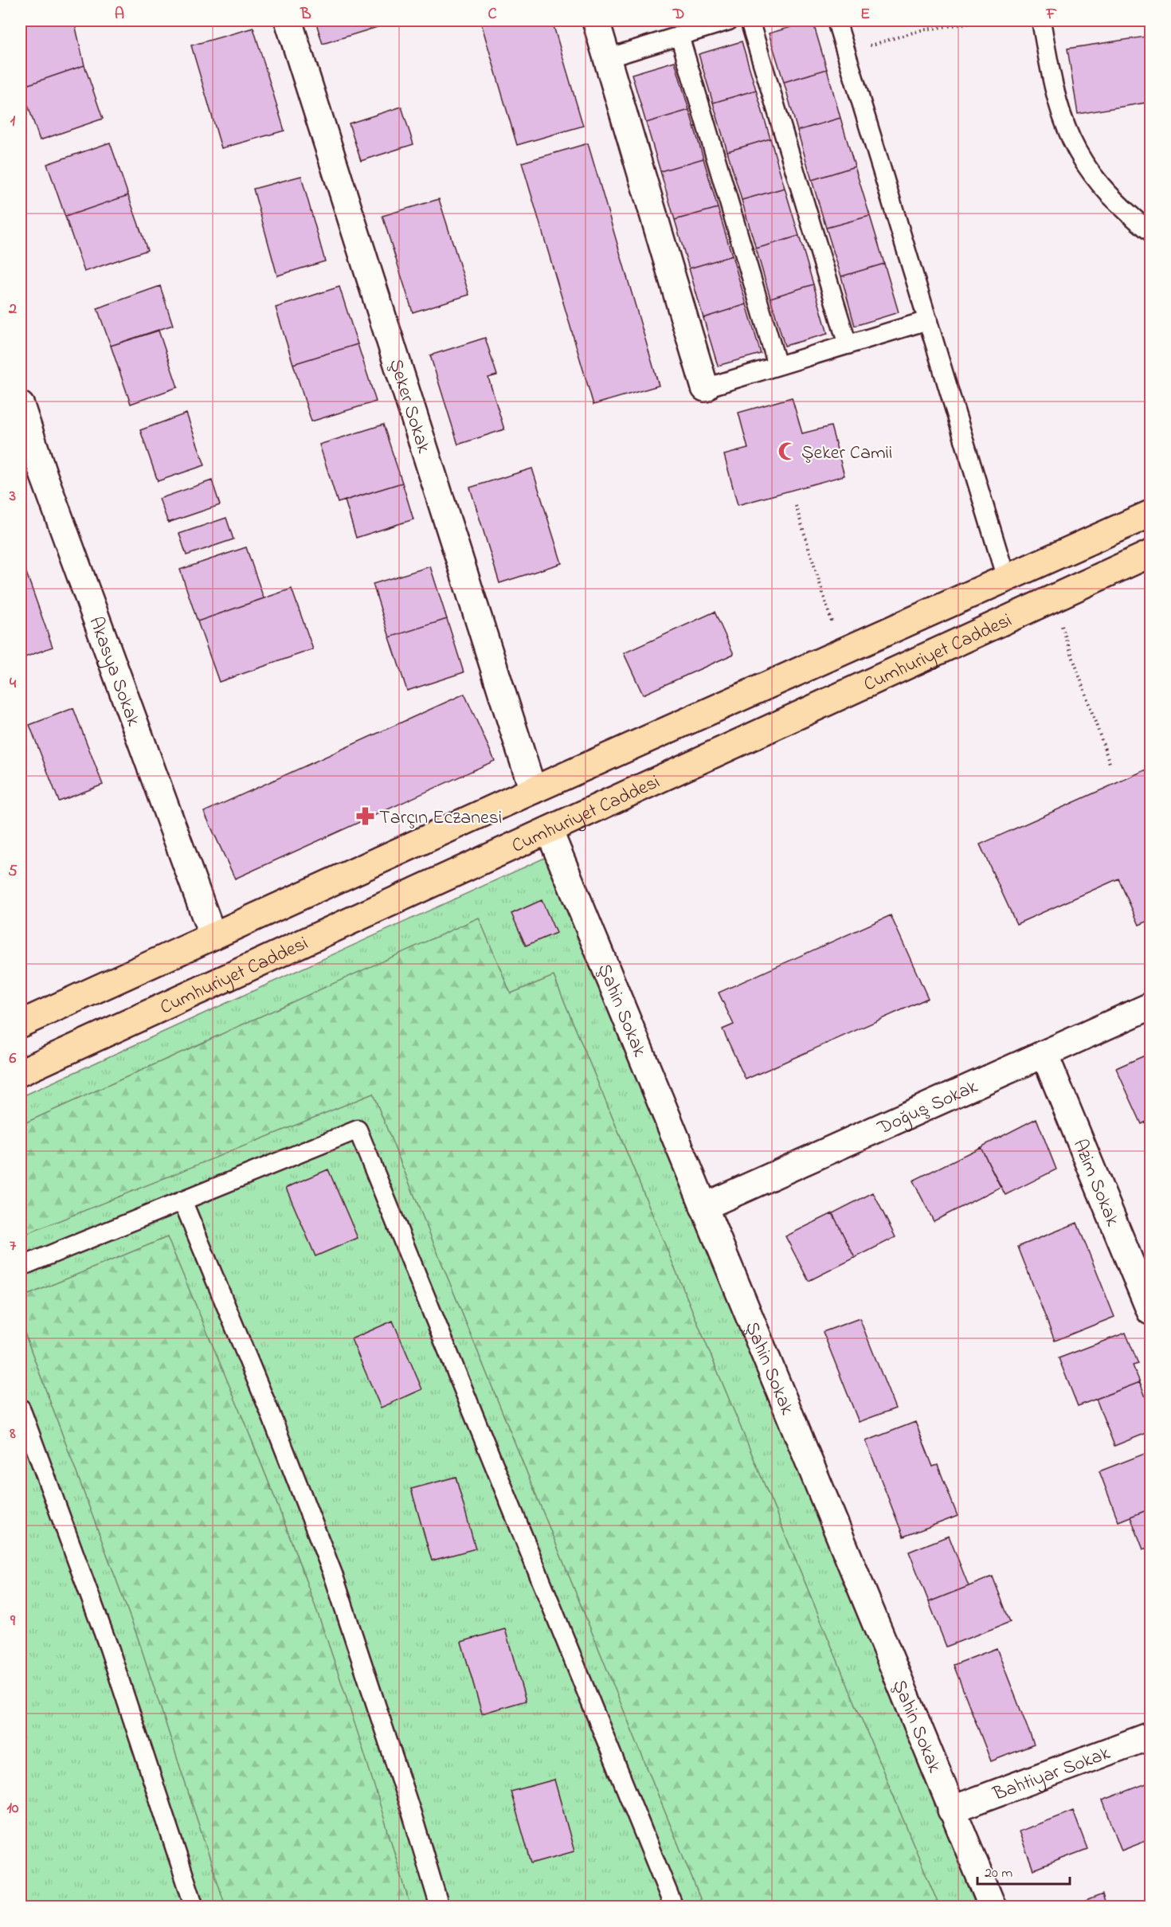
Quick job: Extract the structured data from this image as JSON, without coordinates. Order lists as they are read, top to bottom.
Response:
{
  "streets": {
    "highway": ["Cumhuriyet Caddesi"],
    "street": [
      "Şeker Sokak",
      "Akasya Sokak",
      "Şahin Sokak",
      "Doğuş Sokak",
      "Azim Sokak",
      "Bahtiyar Sokak"
    ]
  },
  "crossings": [
    ["Şeker Sokak", "Cumhuriyet Caddesi"],
    ["Cumhuriyet Caddesi", "Akasya Sokak"],
    ["Cumhuriyet Caddesi", "Şahin Sokak"],
    ["Şahin Sokak", "Doğuş Sokak"],
    ["Şahin Sokak", "Bahtiyar Sokak"],
    ["Doğuş Sokak", "Azim Sokak"]
  ],
  "places": {
    "mosque": ["Şeker Camii"],
    "pharmacy": ["Tarçın Eczanesi"]
  },
  "scale_bar": "20 m",
  "grid": {
    "columns": [
      "A",
      "B",
      "C",
      "D",
      "E",
      "F"
    ],
    "rows": [
      "1",
      "2",
      "3",
      "4",
      "5",
      "6",
      "7",
      "8",
      "9",
      "10"
    ]
  }
}
